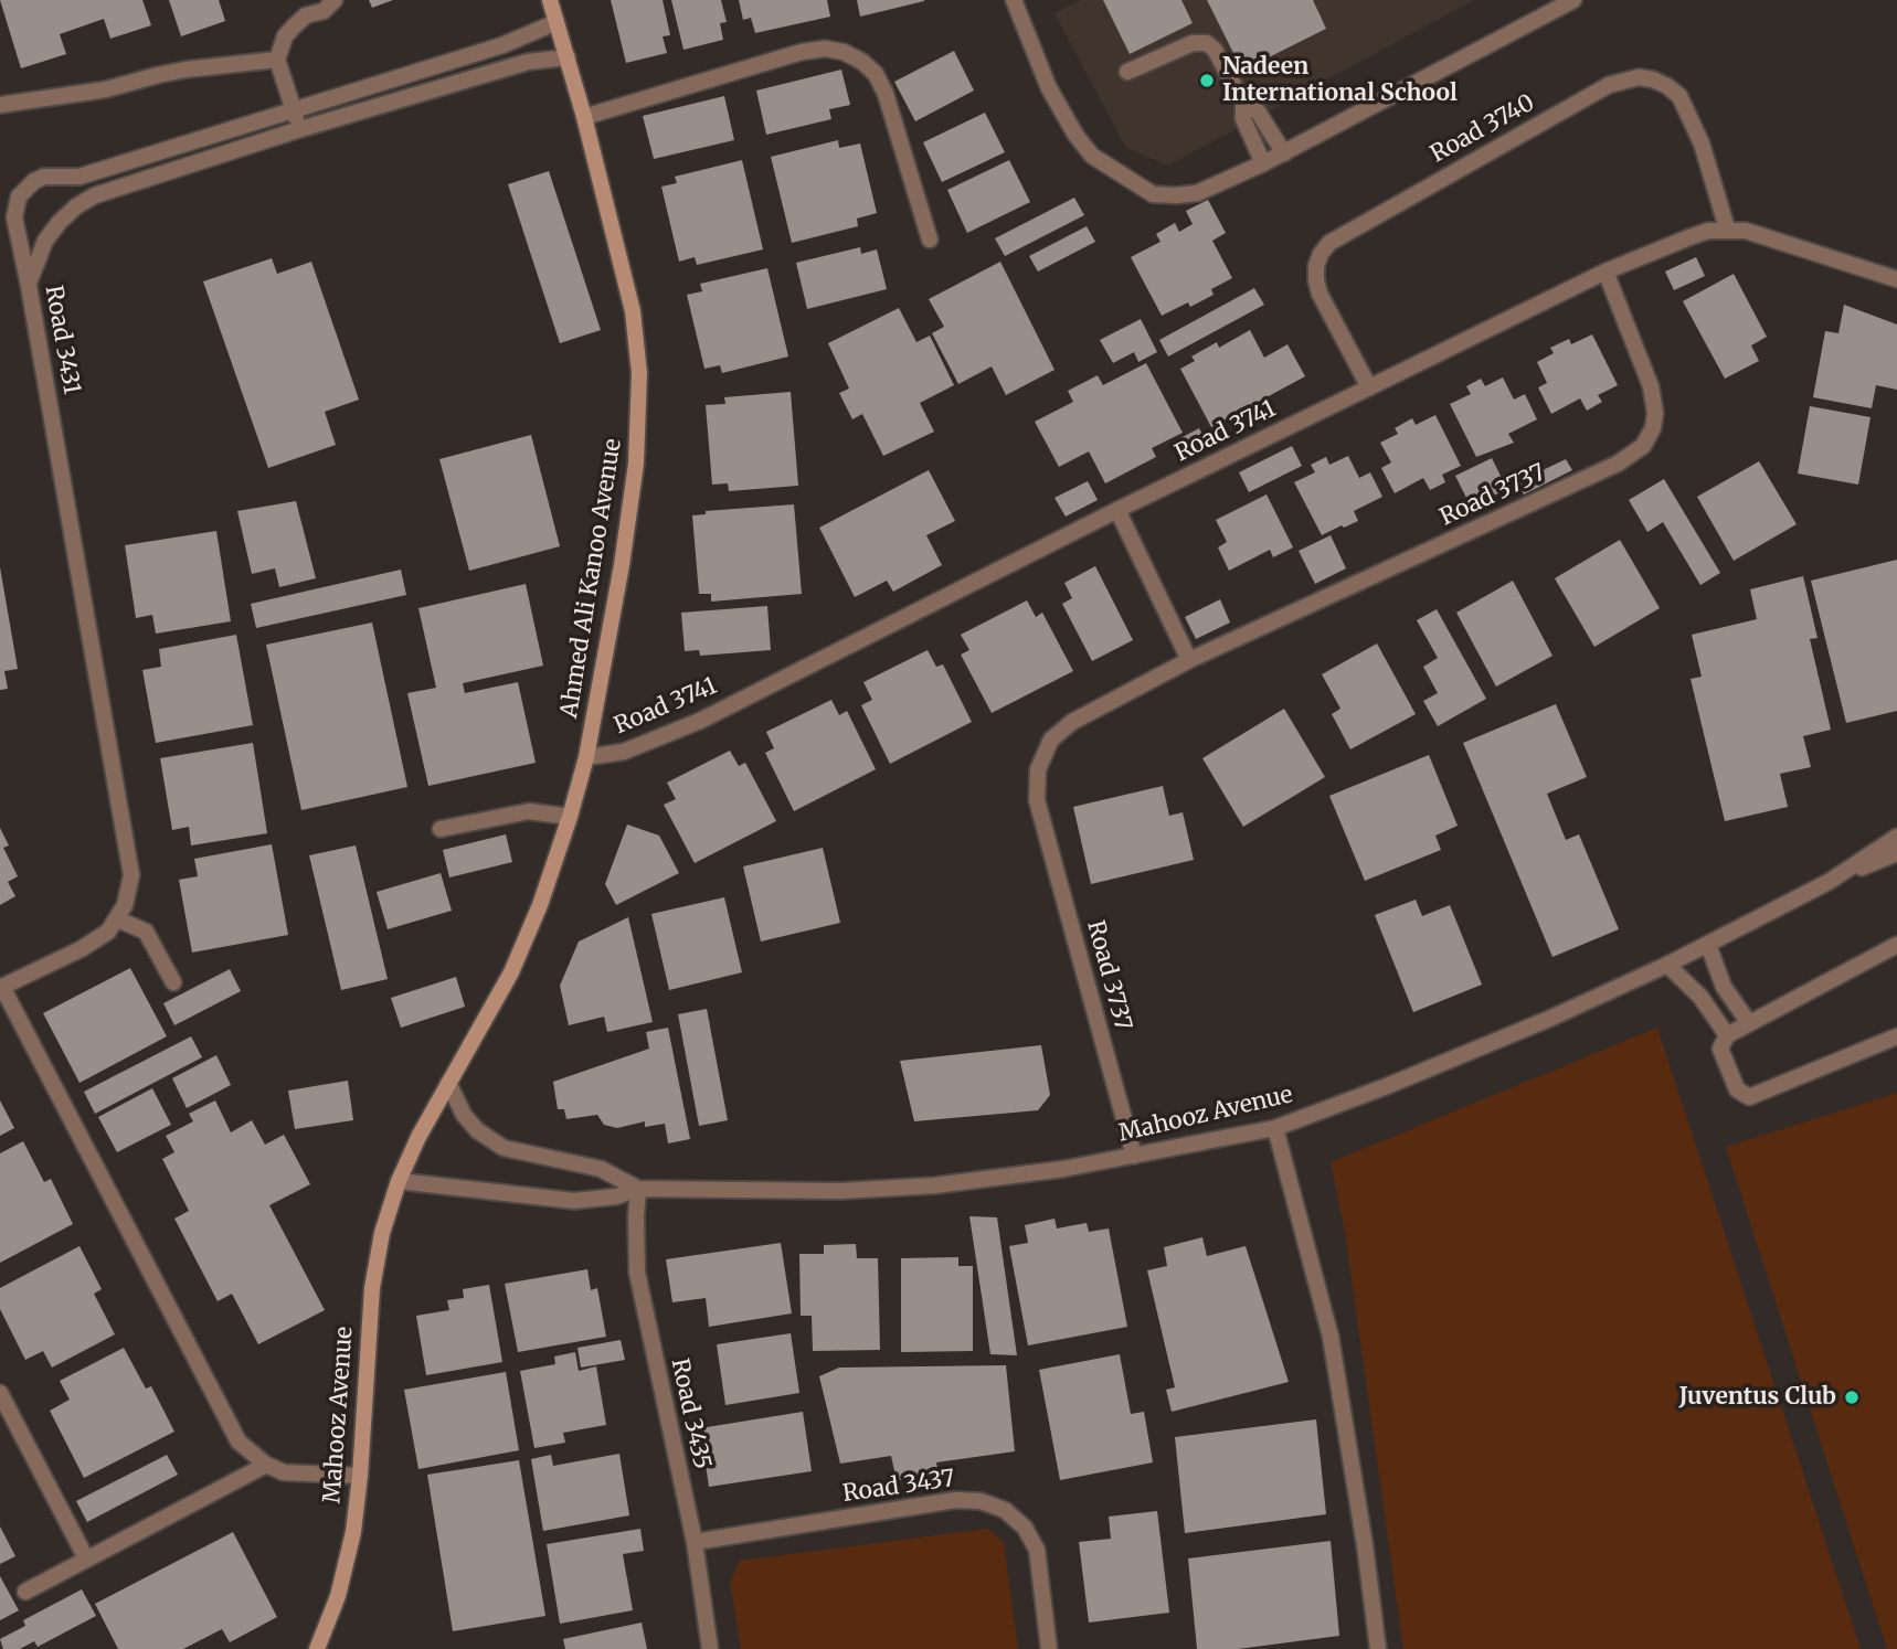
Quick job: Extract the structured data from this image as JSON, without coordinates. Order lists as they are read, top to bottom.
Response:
{
  "streets": {
    "street": [
      "Road 3740",
      "Road 3431",
      "Road 3741",
      "Road 3737",
      "Ahmed Ali Kanoo Avenue",
      "Mahooz Avenue",
      "Road 3435",
      "Road 3437"
    ]
  },
  "crossings": [
    ["Road 3740", "Road 3741"],
    ["Road 3431", "Ahmed Ali Kanoo Avenue"],
    ["Road 3741", "Road 3737"],
    ["Road 3741", "Ahmed Ali Kanoo Avenue"],
    ["Road 3737", "Mahooz Avenue"],
    ["Ahmed Ali Kanoo Avenue", "Mahooz Avenue"],
    ["Mahooz Avenue", "Road 3435"],
    ["Road 3435", "Road 3437"]
  ],
  "places": ["Nadeen International School", "Juventus Club"]
}
